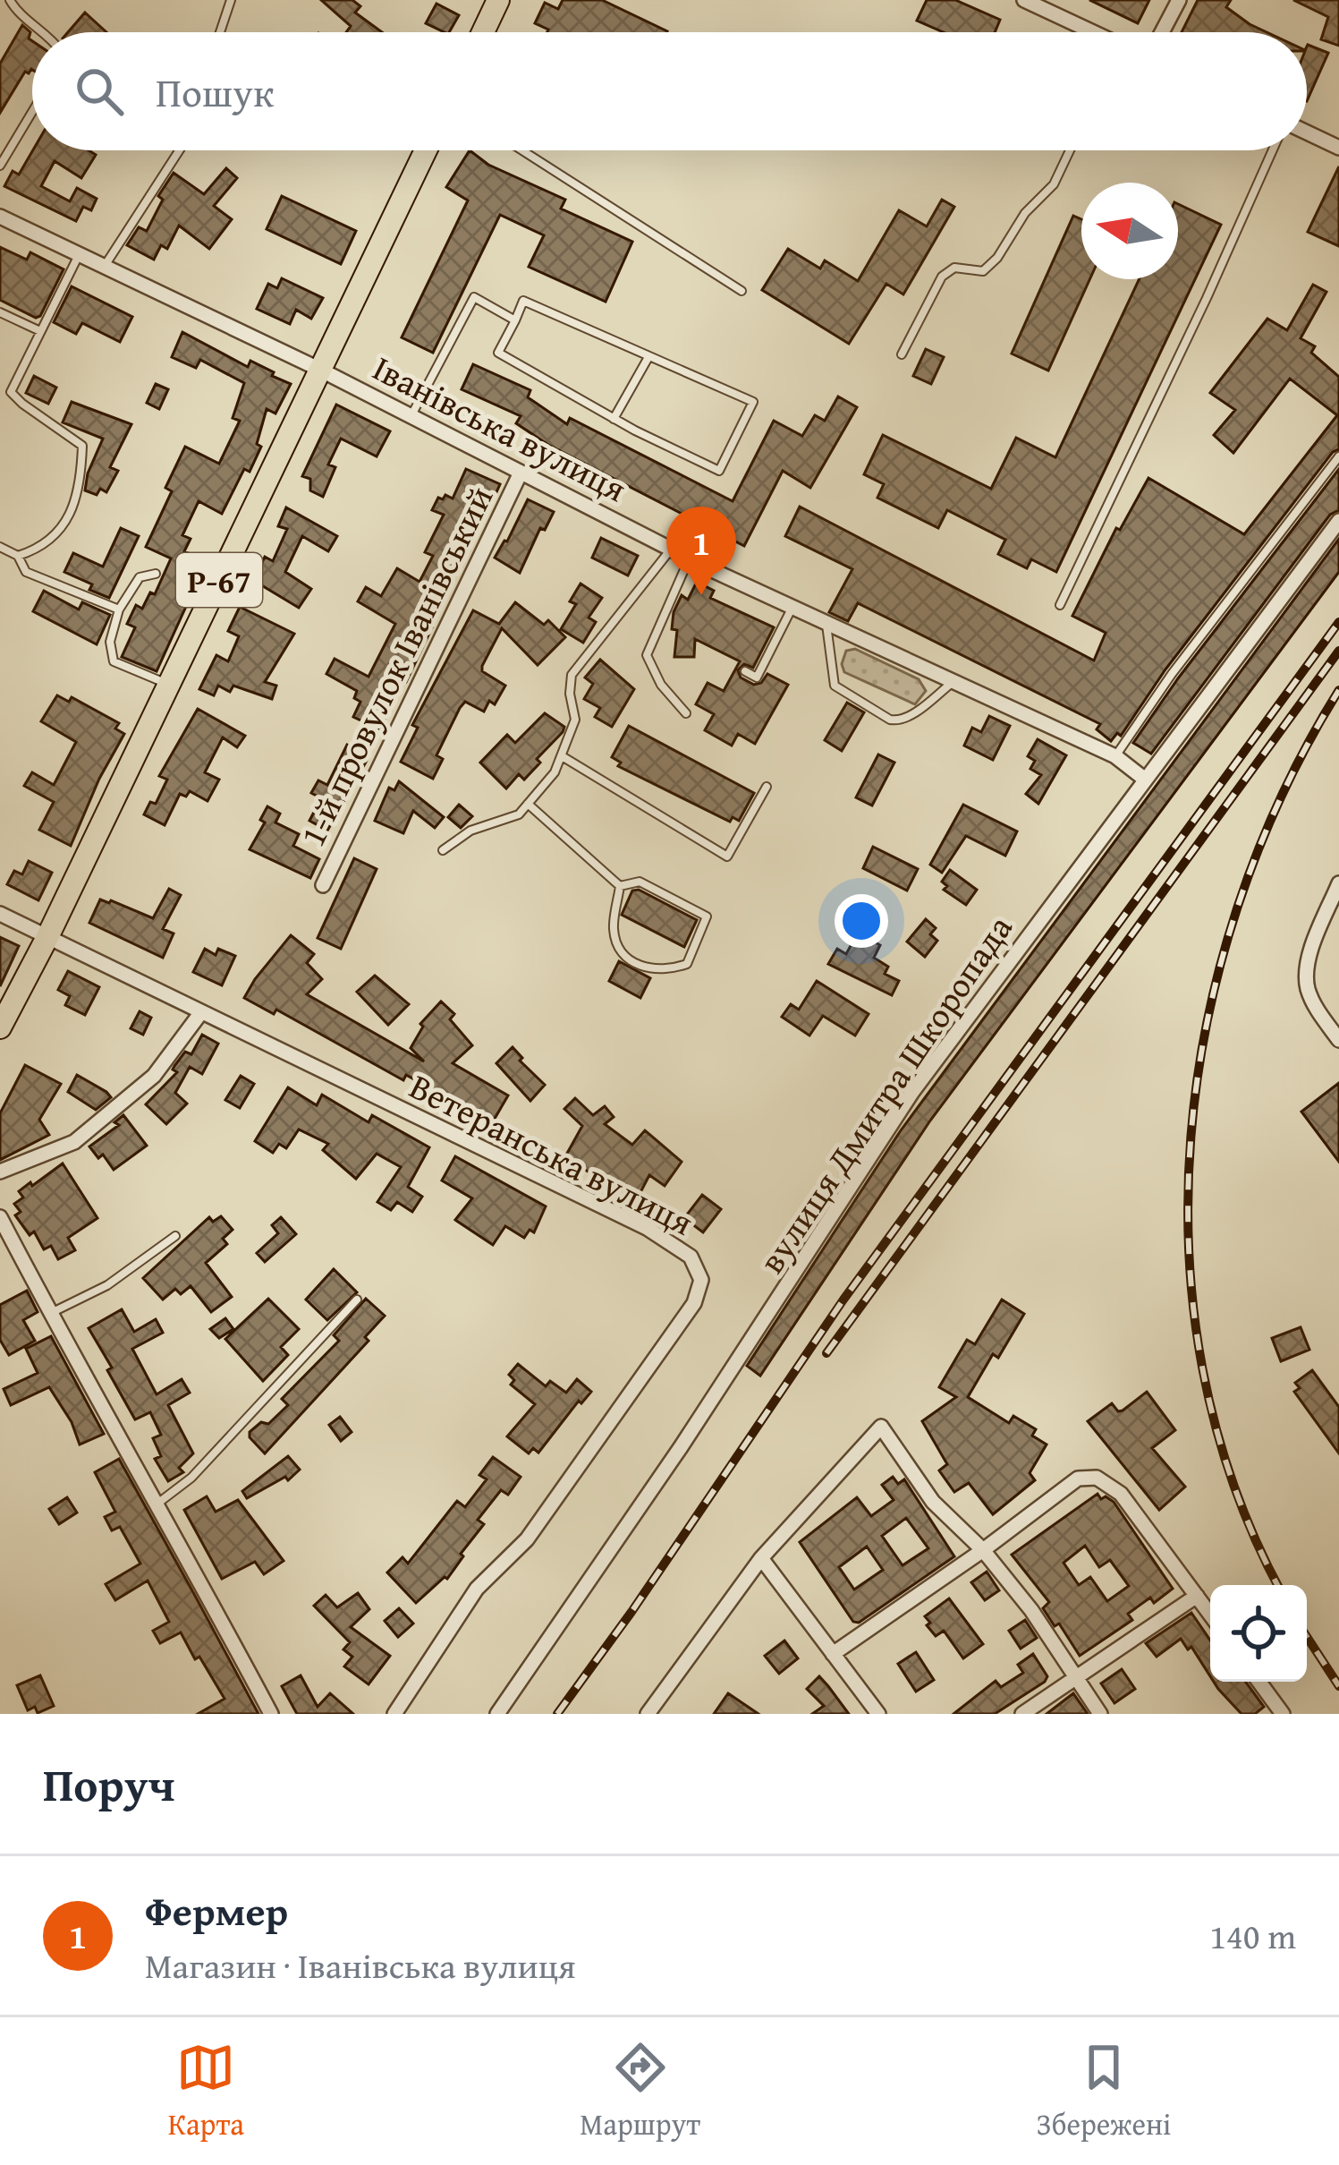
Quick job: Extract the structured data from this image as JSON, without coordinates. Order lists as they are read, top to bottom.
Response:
{
  "streets": {
    "main road": ["Р-67"],
    "street": [
      "Іванівська вулиця",
      "1-й провулок Іванівський",
      "вулиця Дмитра Шкоропада",
      "Ветеранська вулиця"
    ]
  },
  "crossings": [
    ["Іванівська вулиця", "Р-67"],
    ["Іванівська вулиця", "1-й провулок Іванівський"],
    ["Іванівська вулиця", "вулиця Дмитра Шкоропада"],
    ["Р-67", "Ветеранська вулиця"]
  ],
  "north": "left",
  "page": {
    "search": "Пошук",
    "pins": "1",
    "heading": "Поруч",
    "list": [
      {
        "mark": "1",
        "name": "Фермер",
        "note": "Магазин · Іванівська вулиця",
        "value": "140 m"
      }
    ],
    "nav": ["Карта", "Маршрут", "Збережені"]
  }
}
